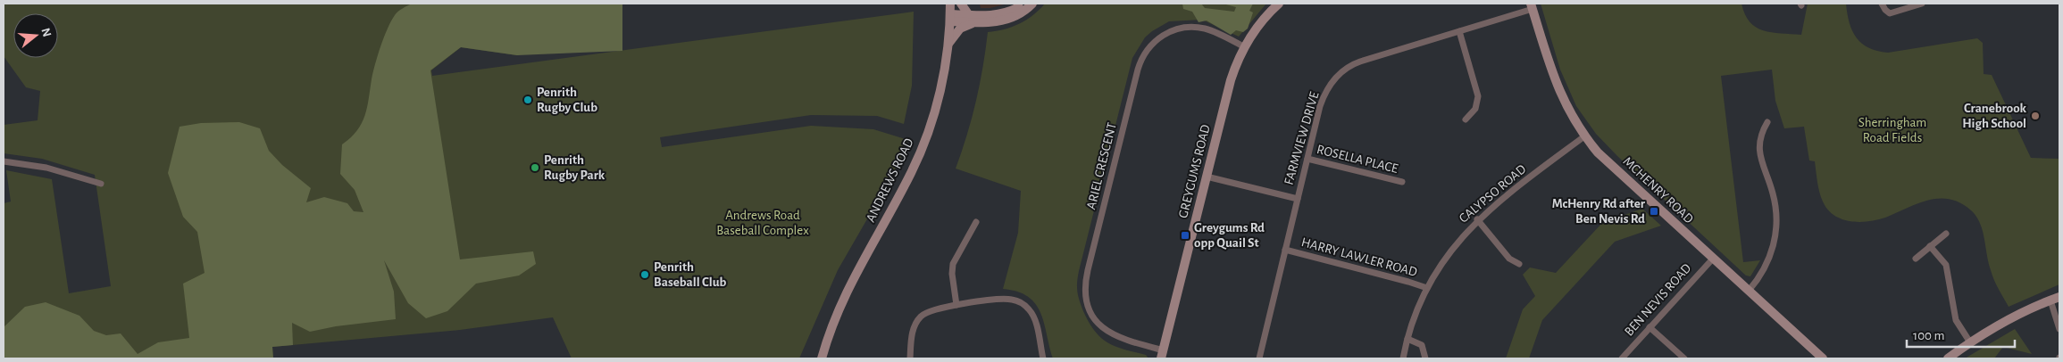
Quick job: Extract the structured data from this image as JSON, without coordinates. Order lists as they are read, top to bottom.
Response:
{
  "streets": {
    "street": [
      "FARMVIEW DRIVE",
      "ROSELLA PLACE",
      "ARIEL CRESCENT",
      "GREYGUMS ROAD",
      "ANDREWS ROAD",
      "MCHENRY ROAD",
      "CALYPSO ROAD",
      "HARRY LAWLER ROAD",
      "BEN NEVIS ROAD"
    ]
  },
  "crossings": [
    ["FARMVIEW DRIVE", "ROSELLA PLACE"],
    ["FARMVIEW DRIVE", "MCHENRY ROAD"],
    ["FARMVIEW DRIVE", "HARRY LAWLER ROAD"],
    ["ARIEL CRESCENT", "GREYGUMS ROAD"],
    ["MCHENRY ROAD", "CALYPSO ROAD"],
    ["MCHENRY ROAD", "BEN NEVIS ROAD"],
    ["CALYPSO ROAD", "HARRY LAWLER ROAD"]
  ],
  "parks": ["Sherringham Road Fields", "Andrews Road Baseball Complex"],
  "places": {
    "other": [
      "Penrith Rugby Club",
      "Cranebrook High School",
      "Penrith Rugby Park",
      "Penrith Baseball Club"
    ],
    "transit": ["McHenry Rd after Ben Nevis Rd", "Greygums Rd opp Quail St"]
  },
  "scale_bar": "100 m",
  "north": "right"
}
